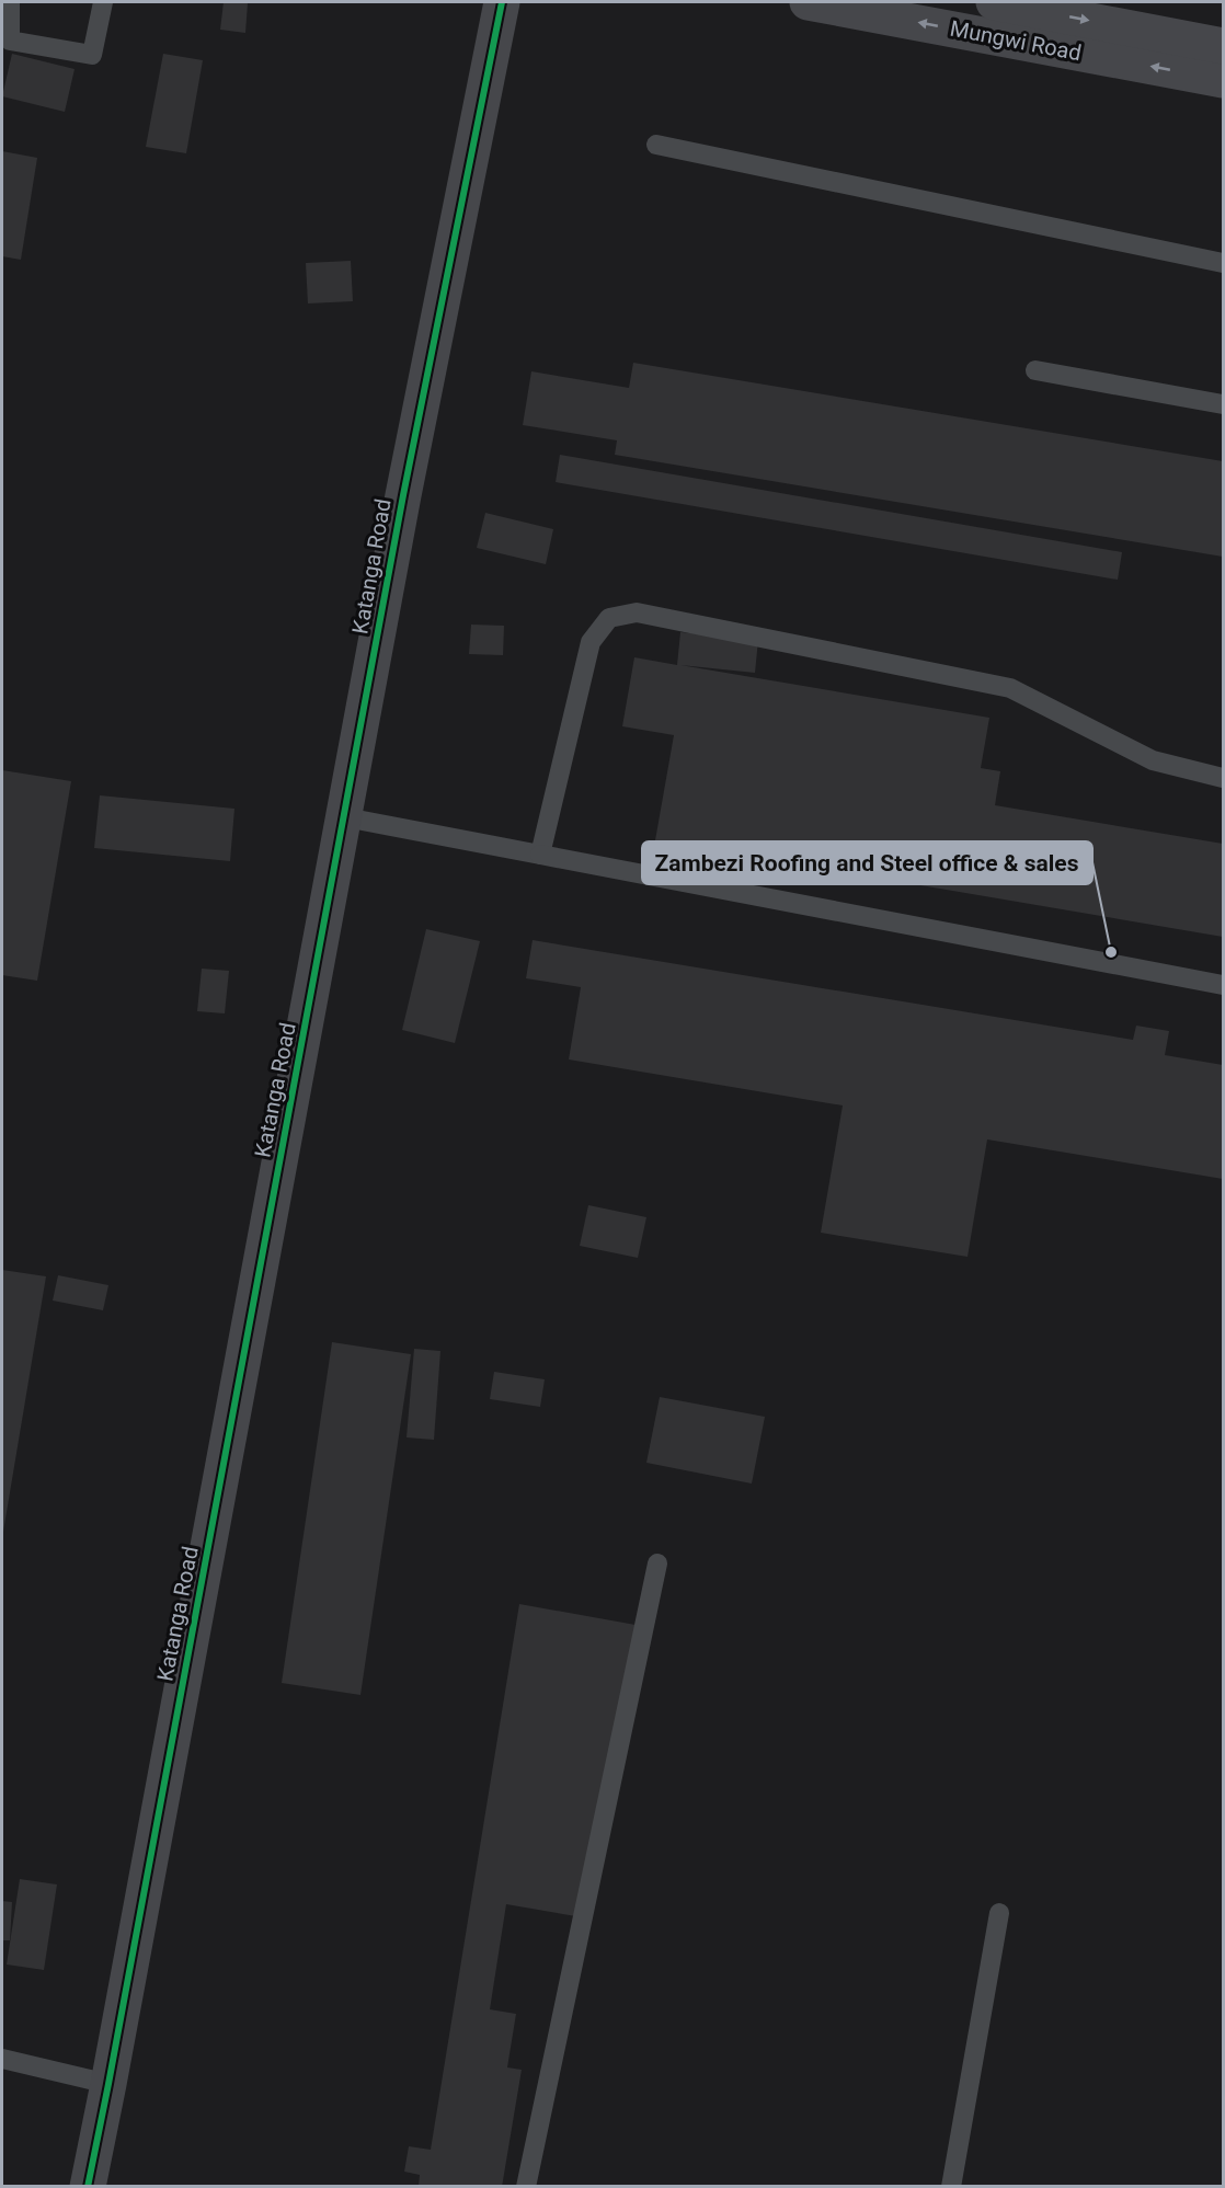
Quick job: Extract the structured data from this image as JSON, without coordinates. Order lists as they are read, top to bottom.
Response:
{
  "streets": {
    "street": ["Mungwi Road", "Katanga Road"]
  },
  "places": ["Zambezi Roofing and Steel office & sales"]
}
